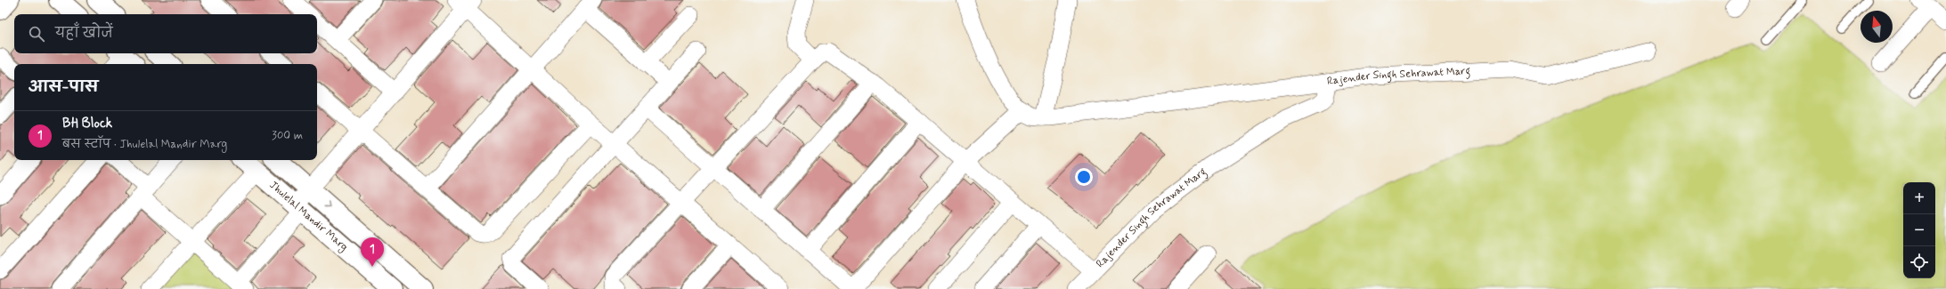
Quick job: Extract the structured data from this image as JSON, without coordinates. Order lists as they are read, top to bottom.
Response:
{
  "streets": {
    "street": ["Rajender Singh Sehrawat Marg", "Jhulelal Mandir Marg"]
  },
  "north": "top",
  "page": {
    "search": "यहाँ खोजें",
    "heading": "आस-पास",
    "list": [
      {
        "mark": "1",
        "name": "BH Block",
        "note": "बस स्टॉप · Jhulelal Mandir Marg",
        "value": "300 m"
      }
    ],
    "map_buttons": ["+", "−"],
    "pins": "1"
  }
}
